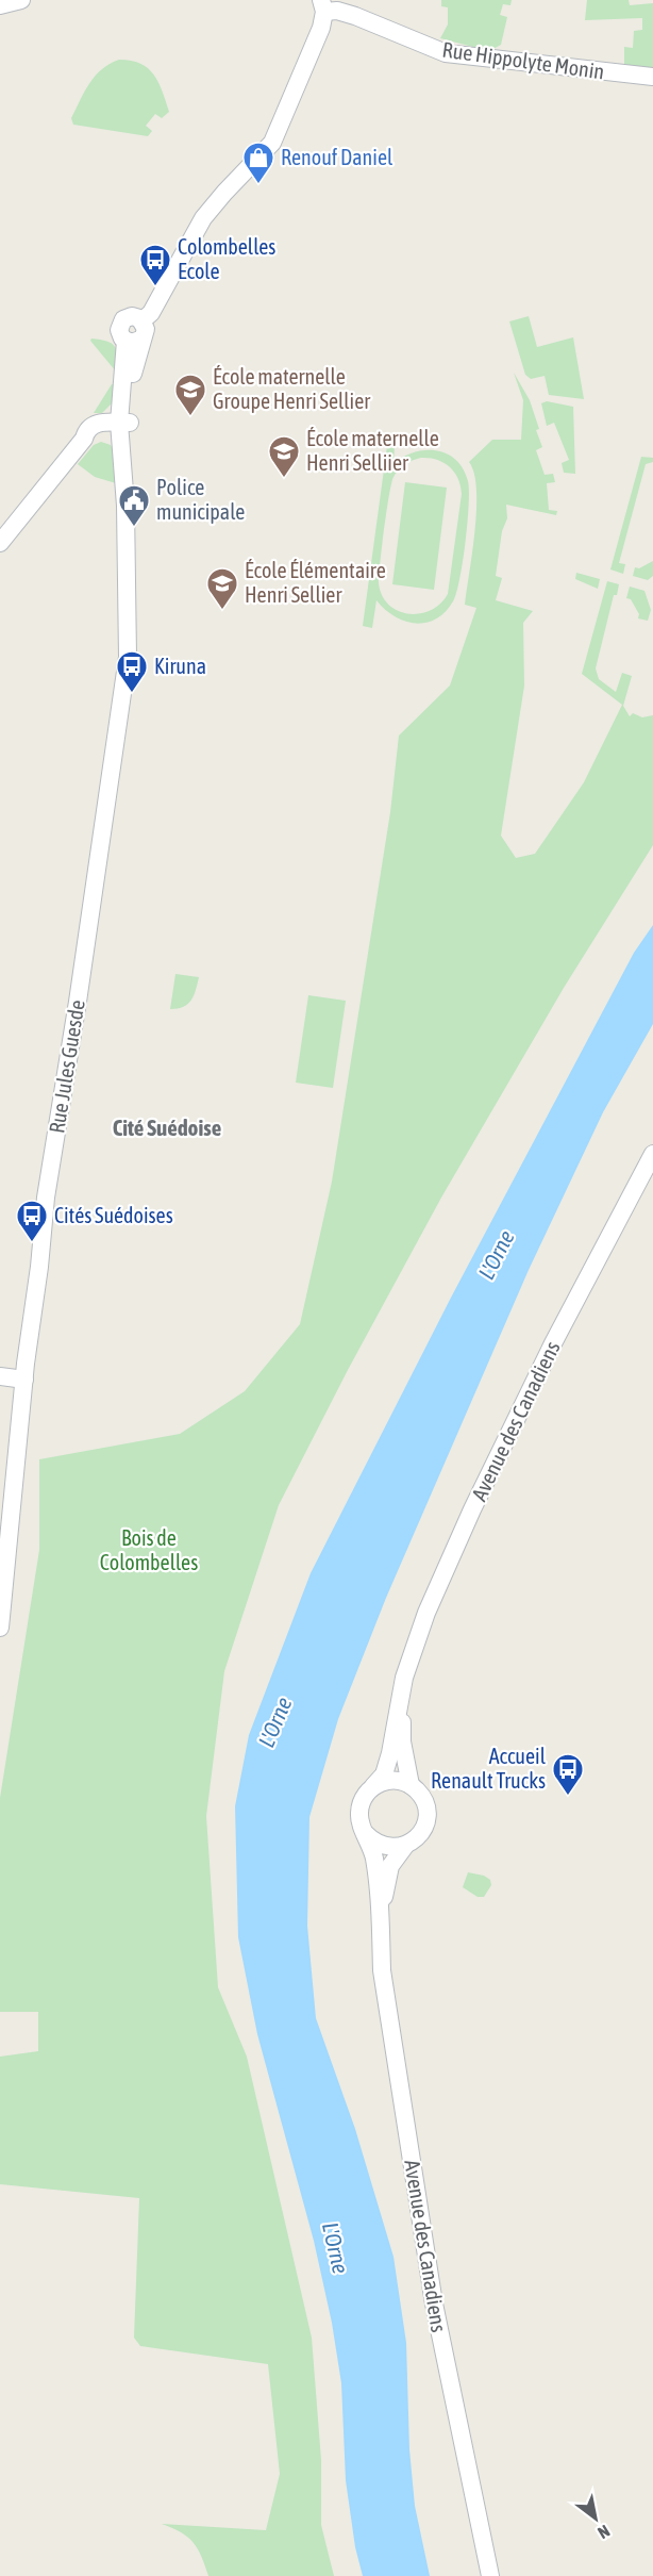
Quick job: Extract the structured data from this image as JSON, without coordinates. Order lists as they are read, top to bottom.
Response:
{
  "streets": {
    "street": ["Rue Hippolyte Monin", "Rue Jules Guesde", "Avenue des Canadiens"]
  },
  "districts": ["Cité Suédoise"],
  "water": ["L'Orne"],
  "parks": ["Bois de Colombelles"],
  "places": {
    "shop": ["Renouf Daniel"],
    "bus stop": [
      "Colombelles Ecole",
      "Kiruna",
      "Cités Suédoises",
      "Accueil Renault Trucks"
    ],
    "school or university": ["École maternelle Groupe Henri Sellier", "École maternelle Henri Selliier", "École Élémentaire Henri Sellier"],
    "public building": ["Police municipale"]
  },
  "north": "bottom right"
}
